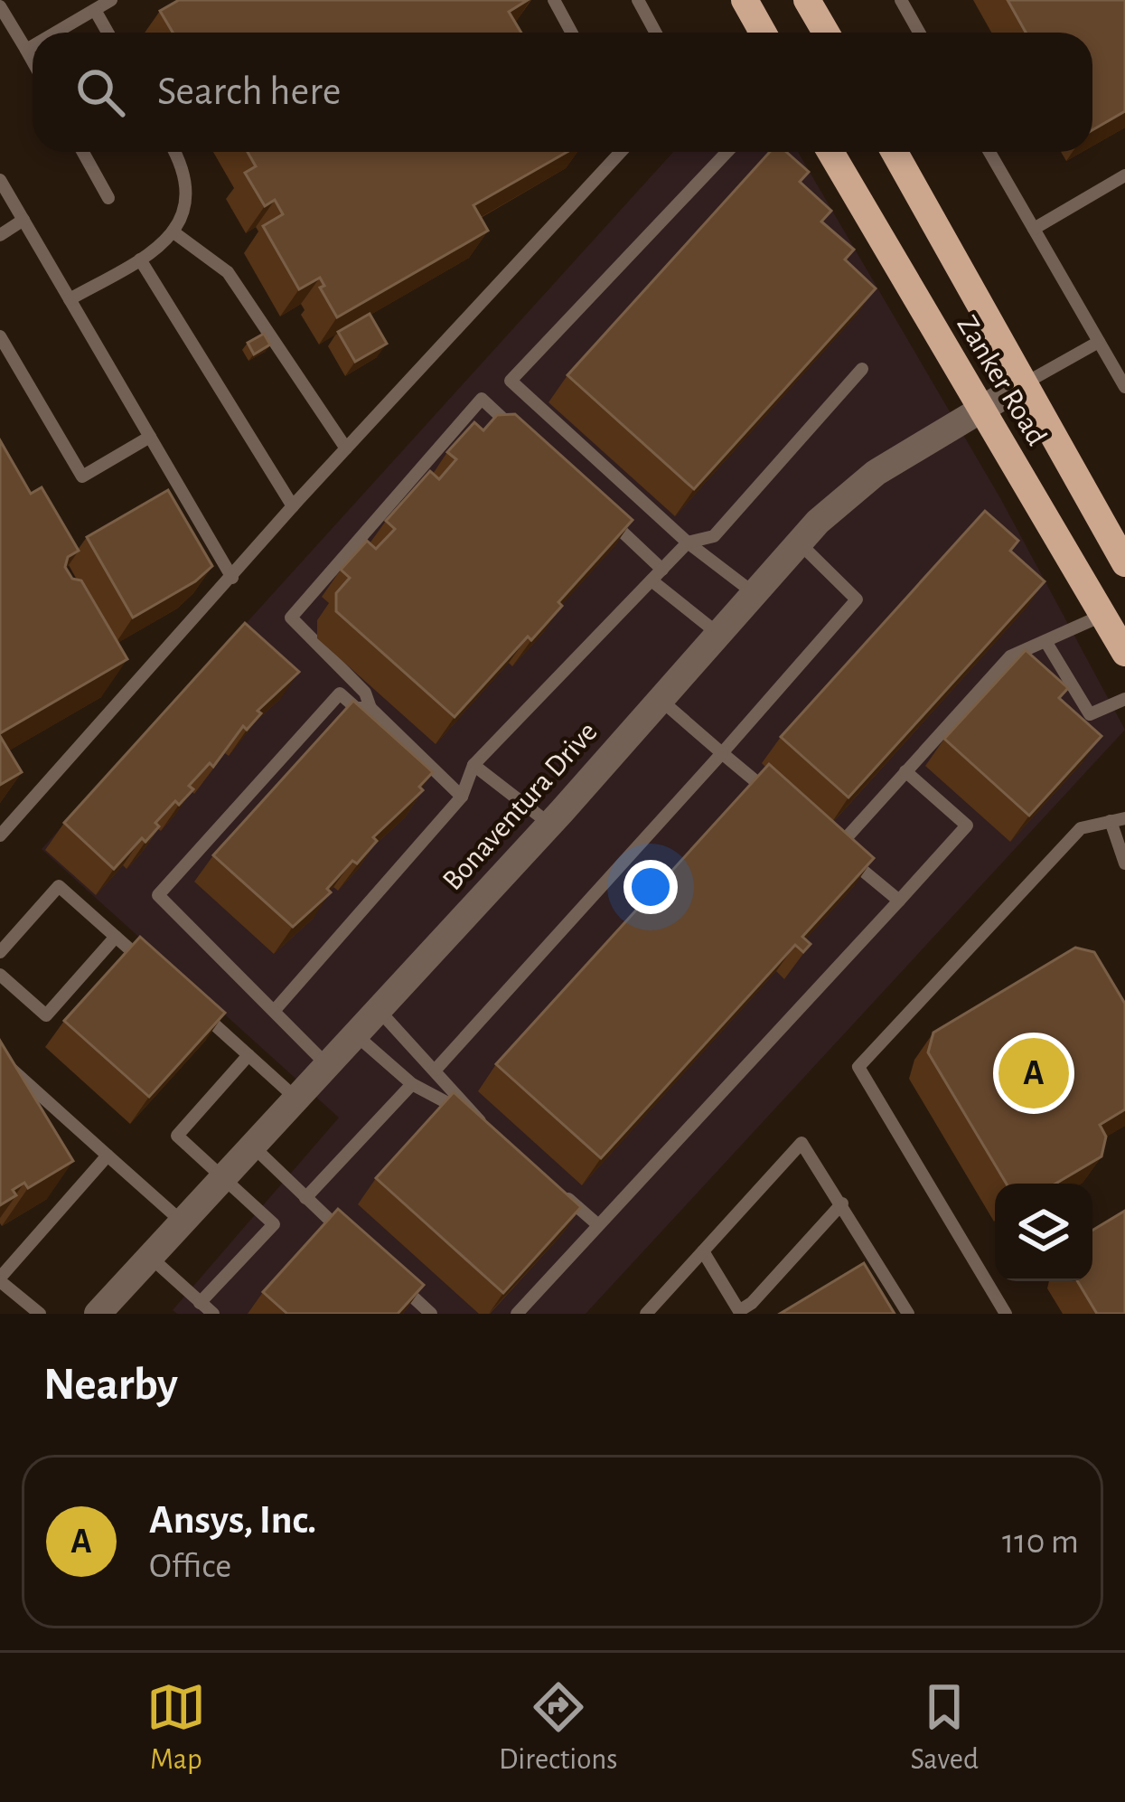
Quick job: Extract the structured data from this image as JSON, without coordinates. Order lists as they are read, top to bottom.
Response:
{
  "streets": {
    "main road": ["Zanker Road"],
    "street": ["Bonaventura Drive"]
  },
  "crossings": [
    ["Zanker Road", "Bonaventura Drive"]
  ],
  "page": {
    "search": "Search here",
    "pins": "A",
    "heading": "Nearby",
    "list": [
      {
        "mark": "A",
        "name": "Ansys, Inc.",
        "note": "Office",
        "value": "110 m"
      }
    ],
    "nav": ["Map", "Directions", "Saved"]
  }
}
